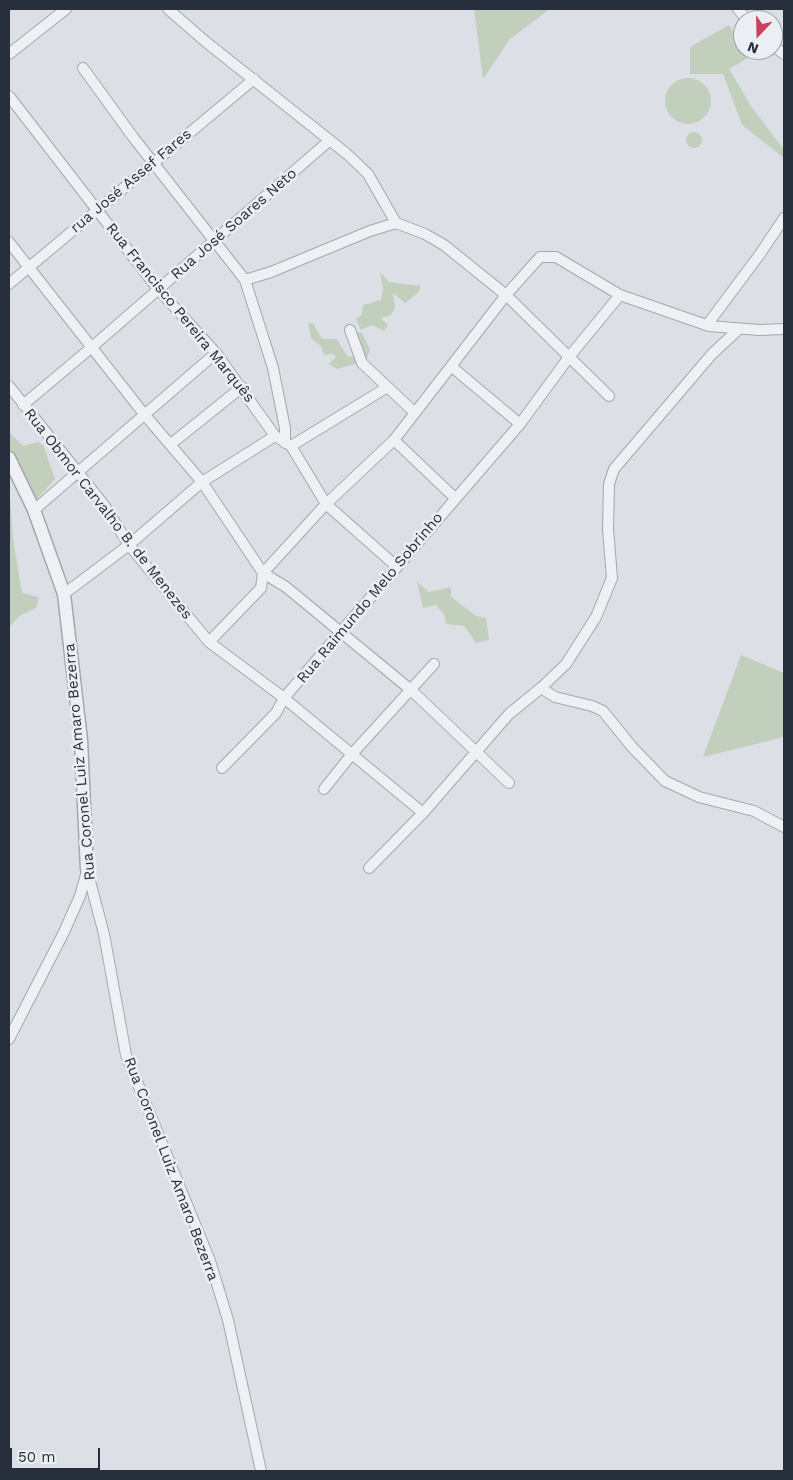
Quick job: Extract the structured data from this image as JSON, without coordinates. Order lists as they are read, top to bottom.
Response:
{
  "streets": {
    "street": [
      "rua José Assef Fares",
      "Rua José Soares Neto",
      "Rua Francisco Pereira Marquês",
      "Rua Obmor Carvalho B. de Menezes",
      "Rua Raimundo Melo Sobrinho",
      "Rua Coronel Luiz Amaro Bezerra"
    ]
  },
  "crossings": [
    ["rua José Assef Fares", "Rua Francisco Pereira Marquês"],
    ["Rua José Soares Neto", "Rua Francisco Pereira Marquês"],
    ["Rua José Soares Neto", "Rua Obmor Carvalho B. de Menezes"],
    ["Rua Francisco Pereira Marquês", "Rua Raimundo Melo Sobrinho"],
    ["Rua Obmor Carvalho B. de Menezes", "Rua Raimundo Melo Sobrinho"]
  ],
  "scale_bar": "50 m",
  "north": "bottom"
}
